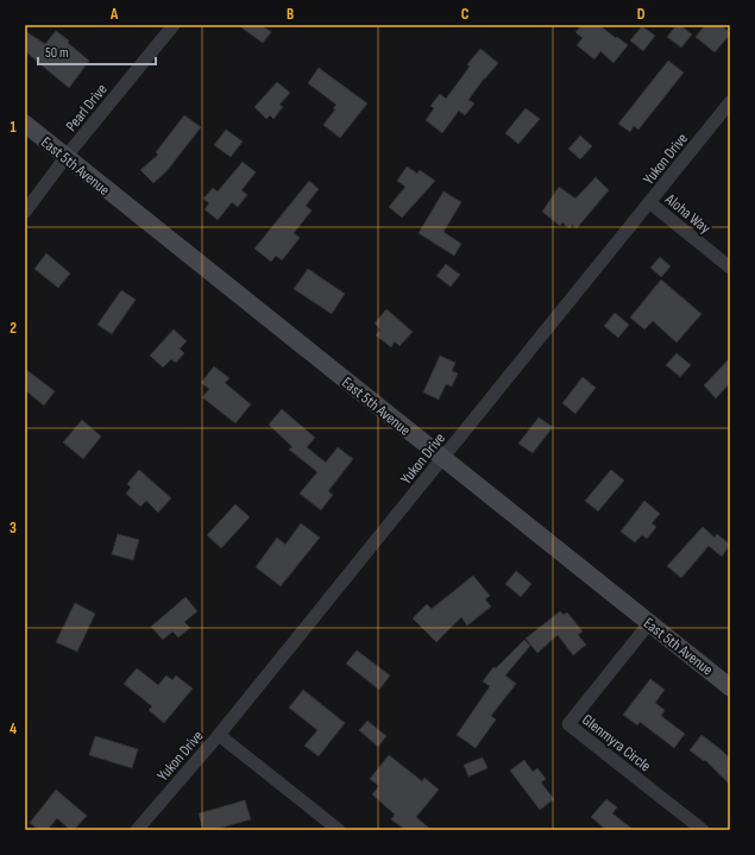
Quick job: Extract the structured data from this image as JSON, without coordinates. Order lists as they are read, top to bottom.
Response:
{
  "streets": {
    "street": [
      "Pearl Drive",
      "Yukon Drive",
      "East 5th Avenue",
      "Aloha Way",
      "Glenmyra Circle"
    ]
  },
  "crossings": [
    ["Pearl Drive", "East 5th Avenue"],
    ["Yukon Drive", "East 5th Avenue"],
    ["Yukon Drive", "Aloha Way"],
    ["East 5th Avenue", "Glenmyra Circle"]
  ],
  "scale_bar": "50 m",
  "grid": {
    "columns": [
      "A",
      "B",
      "C",
      "D"
    ],
    "rows": [
      "1",
      "2",
      "3",
      "4"
    ]
  }
}
